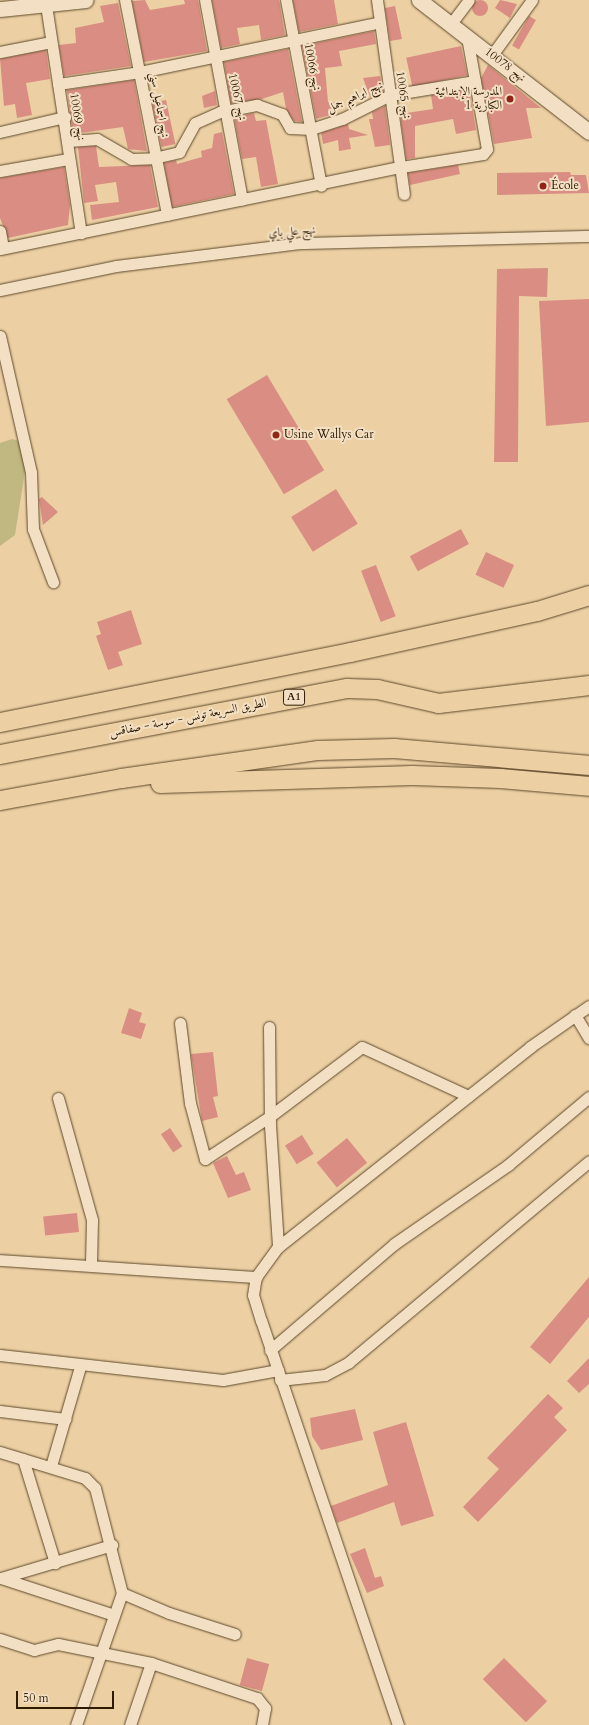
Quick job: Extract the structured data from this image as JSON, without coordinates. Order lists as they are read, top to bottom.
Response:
{
  "streets": {
    "highway": ["A1", "الطريق السريعة تونس - سوسة - صفاقس"],
    "street": [
      "نهج 10078",
      "نهج 10066",
      "نهج 10065",
      "نهج 10067",
      "نهج ابراهيم جمل",
      "نهج اسماعيل سني",
      "نهج 10069",
      "نهج علي باي"
    ]
  },
  "crossings": [
    ["نهج 10066", "نهج ابراهيم جمل"],
    ["نهج 10065", "نهج ابراهيم جمل"],
    ["نهج 10067", "نهج ابراهيم جمل"],
    ["نهج ابراهيم جمل", "نهج اسماعيل سني"],
    ["نهج ابراهيم جمل", "نهج 10069"]
  ],
  "places": ["المدرسة الإبتدائية الكبارية 1", "École", "Usine Wallys Car"],
  "scale_bar": "50 m"
}
